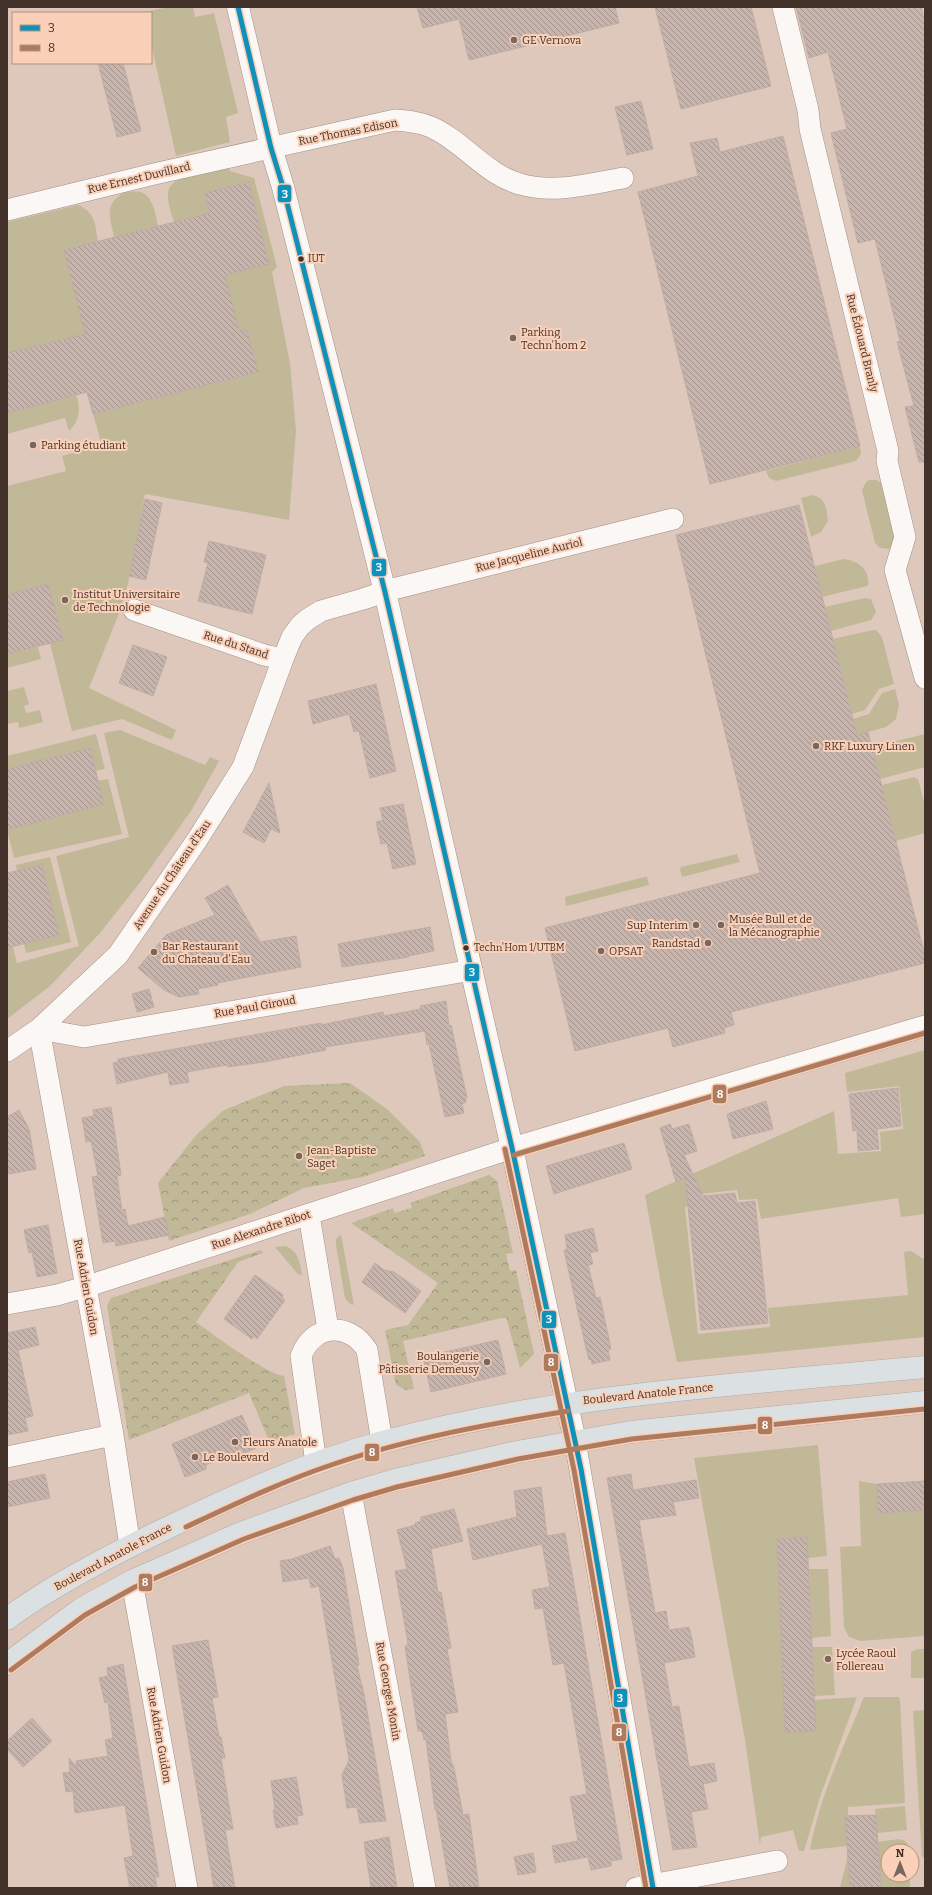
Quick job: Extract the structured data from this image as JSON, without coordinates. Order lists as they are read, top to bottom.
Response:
{
  "streets": {
    "main road": ["Boulevard Anatole France"],
    "street": [
      "Rue Thomas Edison",
      "Rue Ernest Duvillard",
      "Rue Édouard Branly",
      "Rue Jacqueline Auriol",
      "Rue du Stand",
      "Avenue du Château d'Eau",
      "Rue Paul Giroud",
      "Rue Alexandre Ribot",
      "Rue Adrien Guidon",
      "Rue Georges Monin"
    ]
  },
  "crossings": [
    ["Rue Thomas Edison", "Rue Ernest Duvillard"],
    ["Rue Jacqueline Auriol", "Rue du Stand"],
    ["Rue du Stand", "Avenue du Château d'Eau"],
    ["Avenue du Château d'Eau", "Rue Paul Giroud"],
    ["Avenue du Château d'Eau", "Rue Adrien Guidon"],
    ["Rue Paul Giroud", "Rue Adrien Guidon"],
    ["Rue Alexandre Ribot", "Rue Adrien Guidon"],
    ["Rue Adrien Guidon", "Boulevard Anatole France"]
  ],
  "places": [
    "GE Vernova",
    "IUT",
    "Parking Techn'hom 2",
    "Parking étudiant",
    "Institut Universitaire de Technologie",
    "RKF Luxury Linen",
    "Sup Interim",
    "Musée Bull et de la Mécanographie",
    "Randstad",
    "Techn'Hom 1/UTBM",
    "OPSAT",
    "Bar Restaurant du Chateau d'Eau",
    "Jean-Baptiste Saget",
    "Boulangerie Pâtisserie Demeusy",
    "Fleurs Anatole",
    "Le Boulevard",
    "Lycée Raoul Follereau"
  ],
  "lines": ["transit line 3", "transit line 8"],
  "legend": ["3", "8"],
  "north": "top"
}
